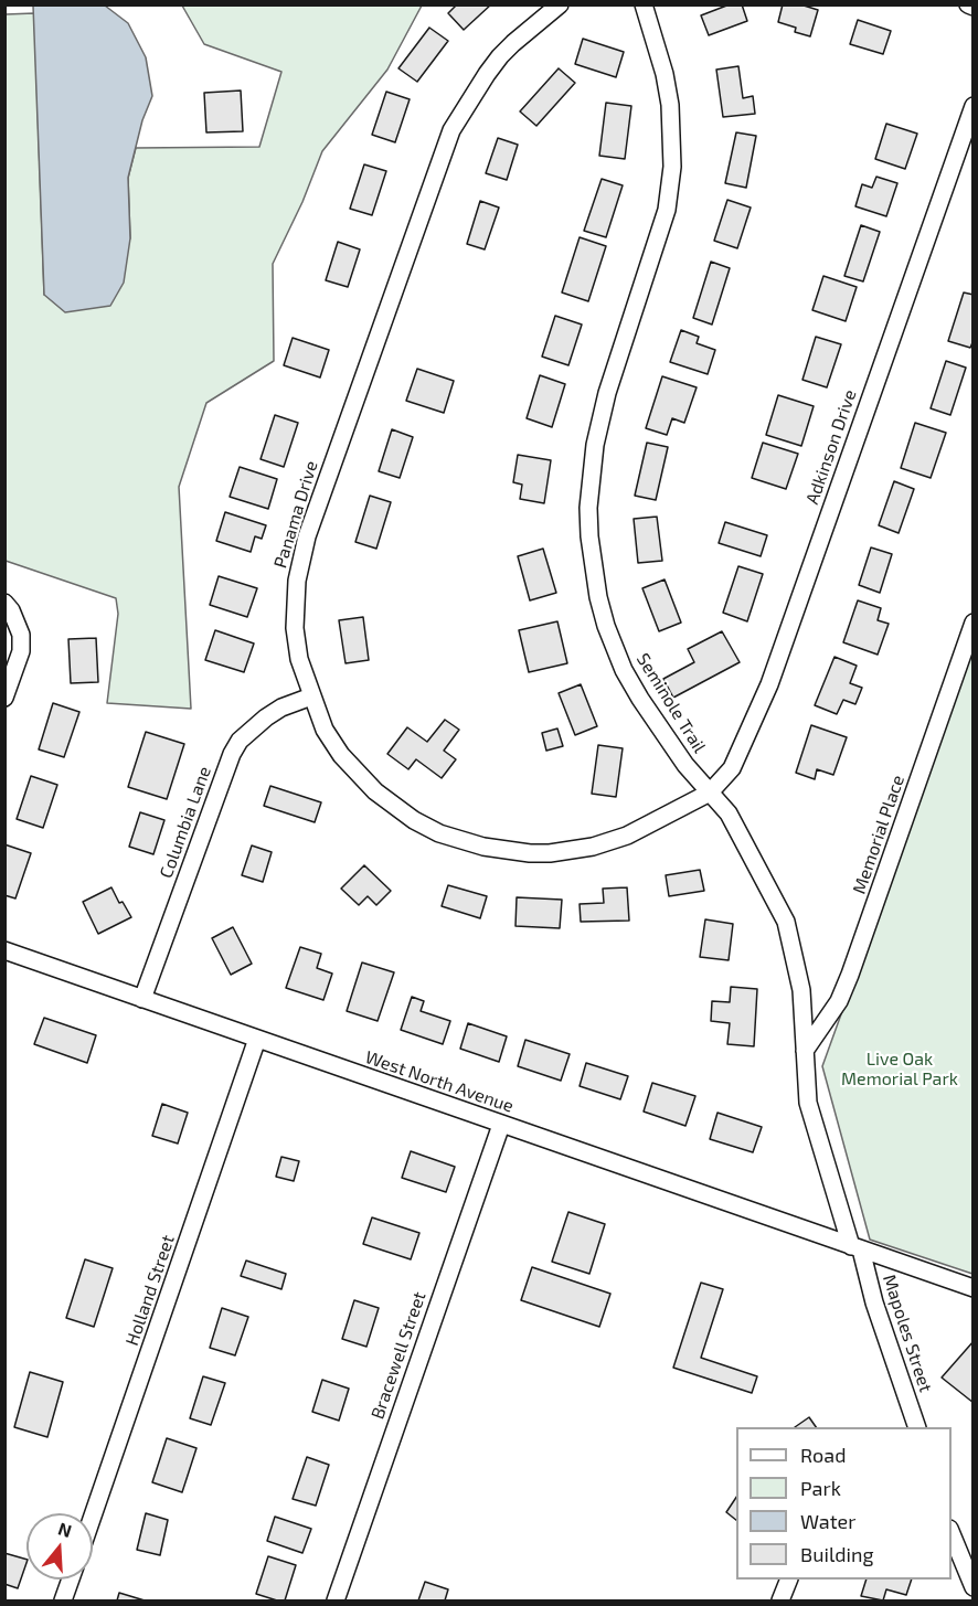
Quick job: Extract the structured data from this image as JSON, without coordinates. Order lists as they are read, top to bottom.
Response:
{
  "streets": {
    "street": [
      "Adkinson Drive",
      "Panama Drive",
      "Seminole Trail",
      "Columbia Lane",
      "Memorial Place",
      "West North Avenue",
      "Holland Street",
      "Mapoles Street",
      "Bracewell Street"
    ]
  },
  "crossings": [
    ["Adkinson Drive", "Panama Drive"],
    ["Adkinson Drive", "Seminole Trail"],
    ["Panama Drive", "Seminole Trail"],
    ["Panama Drive", "Columbia Lane"],
    ["Seminole Trail", "Memorial Place"],
    ["Seminole Trail", "West North Avenue"],
    ["Seminole Trail", "Mapoles Street"],
    ["Columbia Lane", "West North Avenue"],
    ["West North Avenue", "Holland Street"],
    ["West North Avenue", "Mapoles Street"],
    ["West North Avenue", "Bracewell Street"]
  ],
  "parks": ["Live Oak Memorial Park"],
  "legend": [
    "Road",
    "Park",
    "Water",
    "Building"
  ],
  "north": "top"
}
